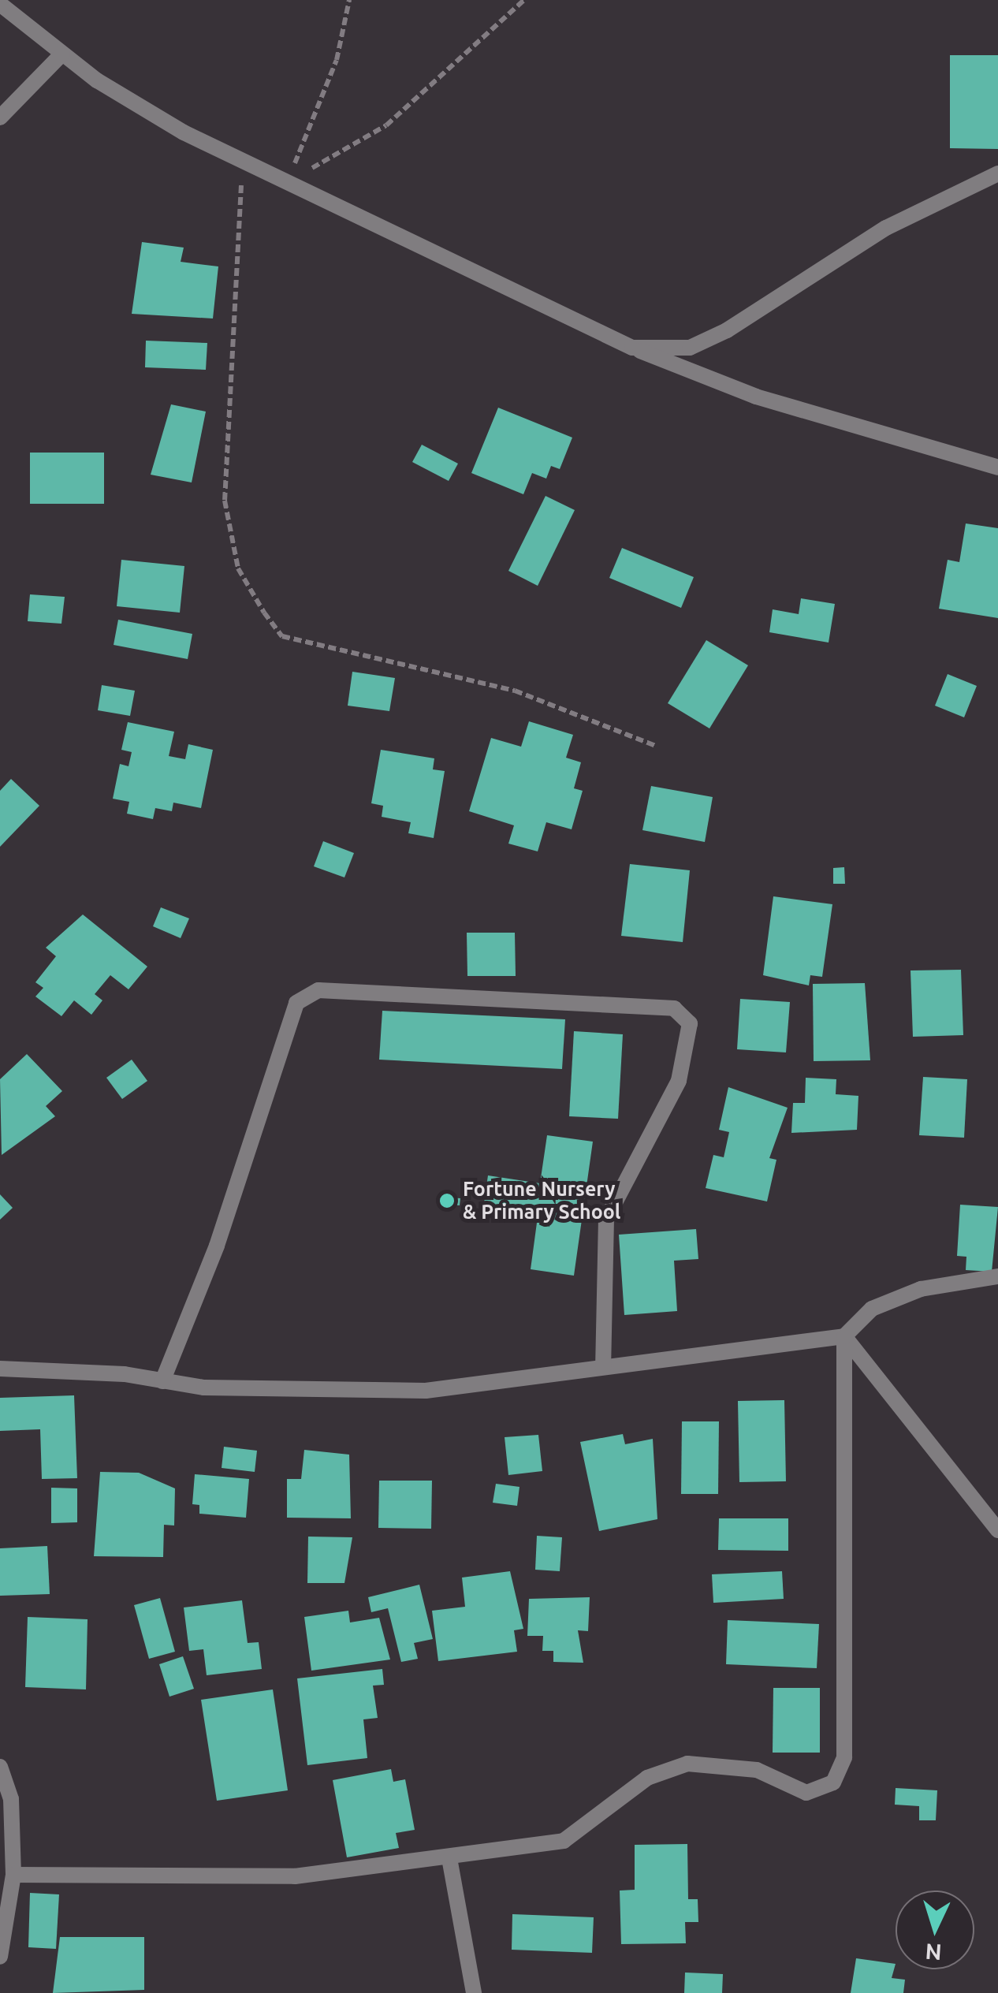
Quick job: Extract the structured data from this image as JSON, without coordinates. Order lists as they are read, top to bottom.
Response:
{
  "places": ["Fortune Nursery & Primary School"],
  "north": "bottom"
}
